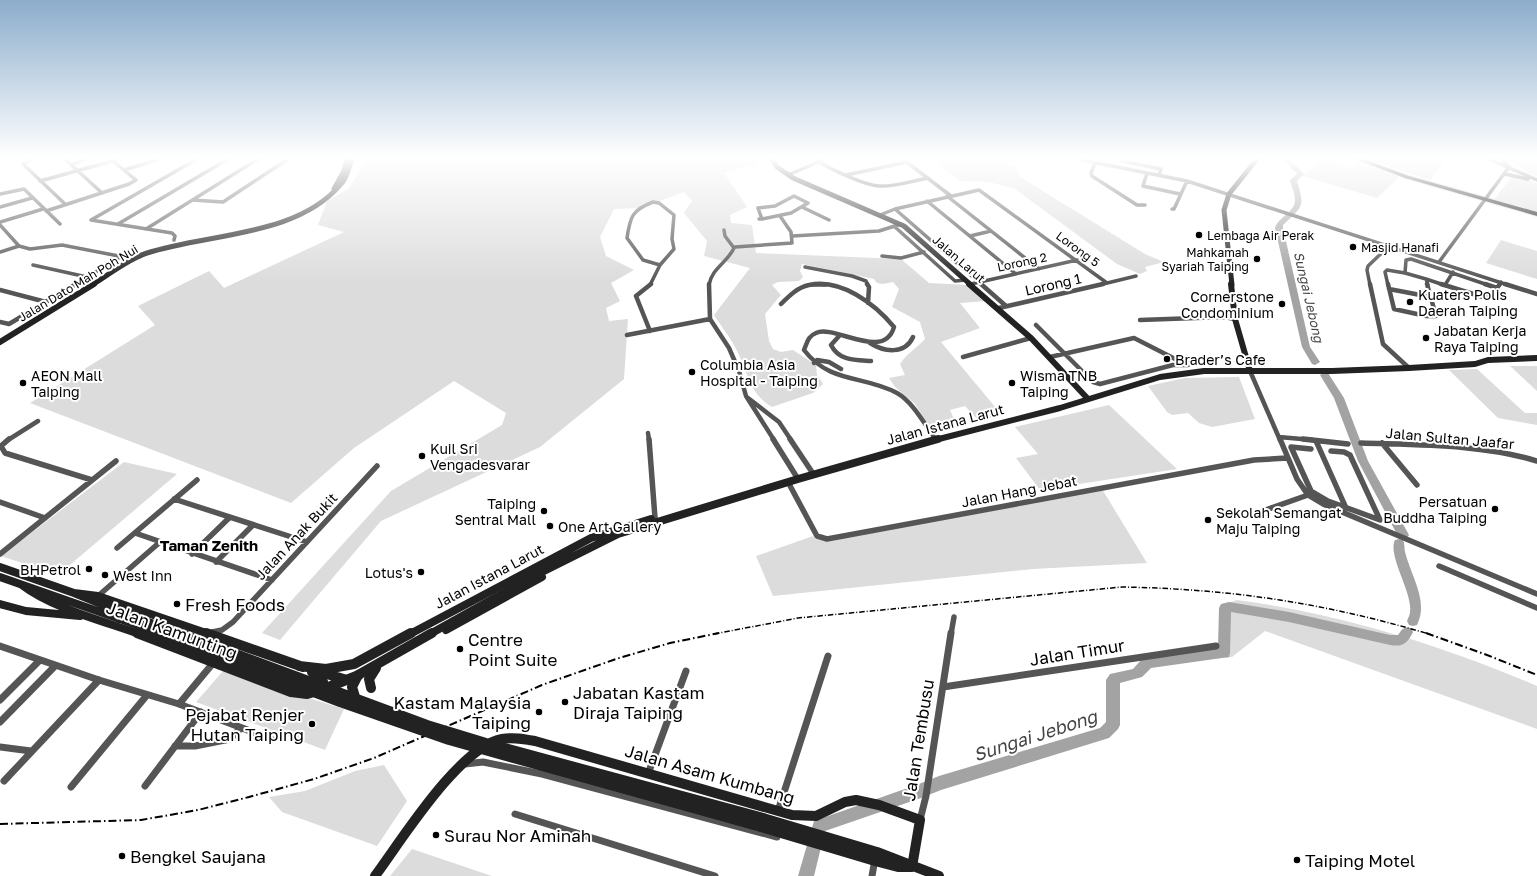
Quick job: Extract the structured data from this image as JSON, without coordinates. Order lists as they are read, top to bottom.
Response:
{
  "streets": {
    "main road": [
      "Jalan Larut",
      "Jalan Dato Mah Poh Nui",
      "Jalan Istana Larut",
      "Jalan Kamunting",
      "Jalan Tembusu",
      "Jalan Asam Kumbang"
    ],
    "street": [
      "Lorong 5",
      "Lorong 2",
      "Lorong 1",
      "Jalan Sultan Jaafar",
      "Jalan Hang Jebat",
      "Jalan Anak Bukit",
      "Jalan Timur"
    ]
  },
  "crossings": [
    ["Lorong 5", "Lorong 2"],
    ["Lorong 5", "Lorong 1"],
    ["Jalan Larut", "Lorong 2"],
    ["Jalan Larut", "Lorong 1"],
    ["Jalan Larut", "Jalan Istana Larut"],
    ["Jalan Istana Larut", "Jalan Hang Jebat"],
    ["Jalan Istana Larut", "Jalan Kamunting"],
    ["Jalan Anak Bukit", "Jalan Kamunting"],
    ["Jalan Kamunting", "Jalan Asam Kumbang"],
    ["Jalan Timur", "Jalan Tembusu"],
    ["Jalan Tembusu", "Jalan Asam Kumbang"]
  ],
  "districts": ["Taman Zenith"],
  "water": ["Sungai Jebong"],
  "places": [
    "Lembaga Air Perak",
    "Masjid Hanafi",
    "Mahkamah Syariah Taiping",
    "Kuaters Polis Daerah Taiping",
    "Cornerstone Condominium",
    "Jabatan Kerja Raya Taiping",
    "Brader’s Cafe",
    "Columbia Asia Hospital - Taiping",
    "AEON Mall Taiping",
    "Wisma TNB Taiping",
    "Kuil Sri Vengadesvarar",
    "Persatuan Buddha Taiping",
    "Taiping Sentral Mall",
    "Sekolah Semangat Maju Taiping",
    "One Art Gallery",
    "BHPetrol",
    "Lotus's",
    "West Inn",
    "Fresh Foods",
    "Centre Point Suite",
    "Jabatan Kastam Diraja Taiping",
    "Kastam Malaysia Taiping",
    "Pejabat Renjer Hutan Taiping",
    "Surau Nor Aminah",
    "Bengkel Saujana",
    "Taiping Motel"
  ]
}
